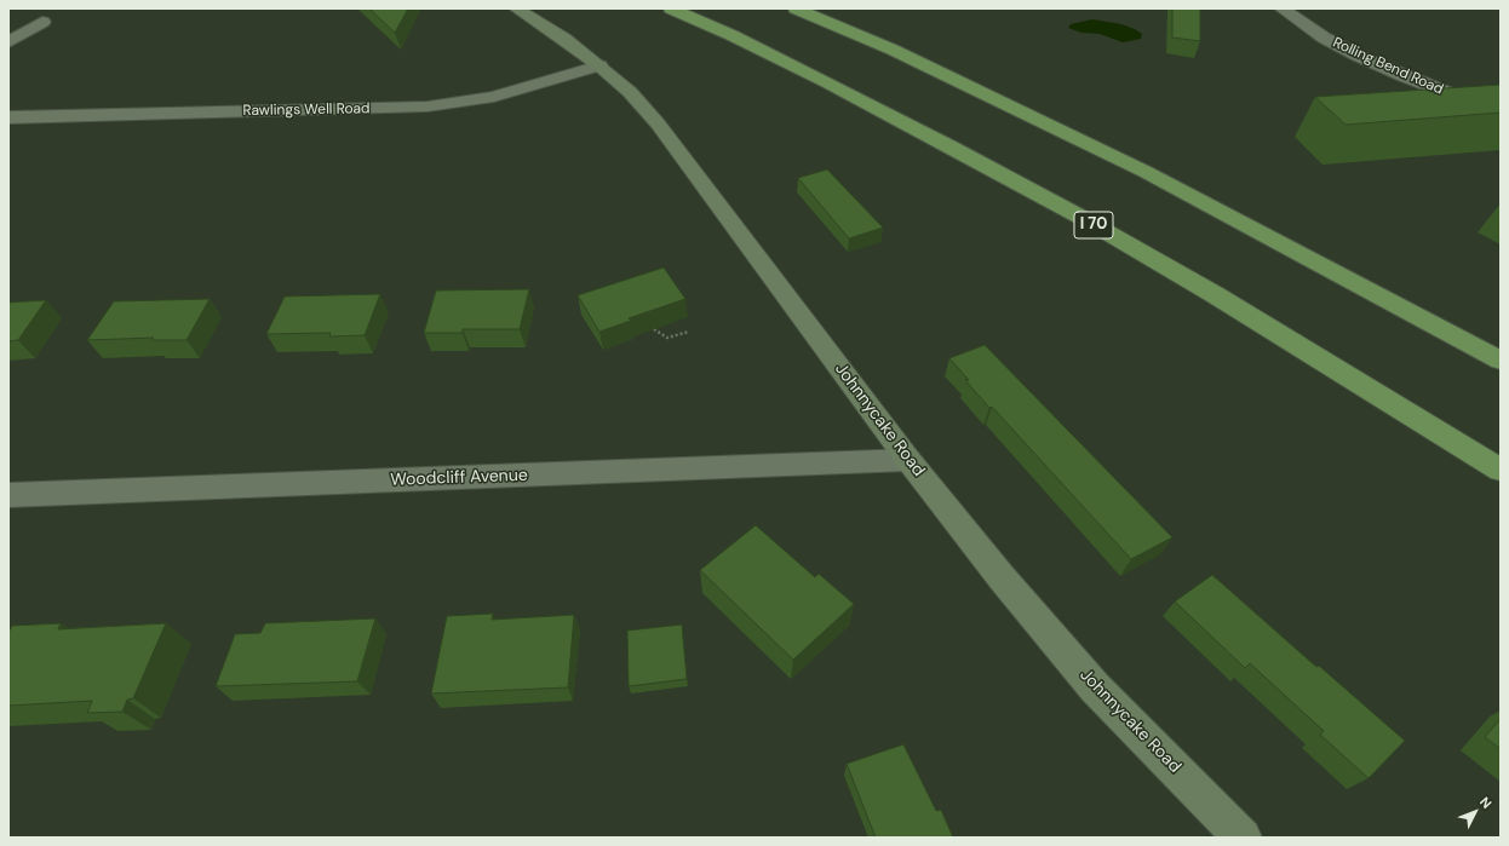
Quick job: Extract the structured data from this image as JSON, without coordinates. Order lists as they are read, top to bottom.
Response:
{
  "streets": {
    "highway": ["I 70"],
    "street": [
      "Rolling Bend Road",
      "Rawlings Well Road",
      "Johnnycake Road",
      "Woodcliff Avenue"
    ]
  },
  "crossings": [
    ["Rawlings Well Road", "Johnnycake Road"],
    ["Johnnycake Road", "Woodcliff Avenue"]
  ],
  "north": "top right"
}
